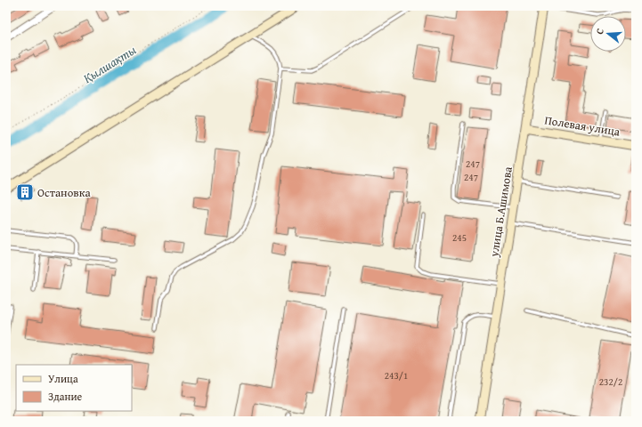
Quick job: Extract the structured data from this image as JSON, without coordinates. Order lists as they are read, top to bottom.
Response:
{
  "streets": {
    "street": ["Полевая улица", "улица Б.Ашимова"]
  },
  "crossings": [
    ["Полевая улица", "улица Б.Ашимова"]
  ],
  "water": ["Қылшақты"],
  "places": {
    "building": ["Остановка"]
  },
  "house_numbers": [
    "247",
    "247",
    "245",
    "243/1",
    "232/2"
  ],
  "legend": ["Улица", "Здание"],
  "north": "left"
}
